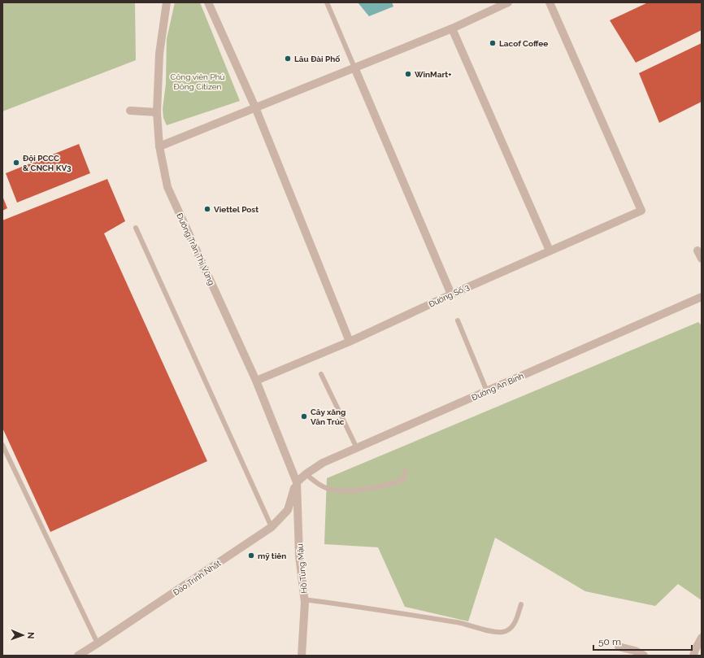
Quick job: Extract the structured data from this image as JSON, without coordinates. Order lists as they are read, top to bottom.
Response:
{
  "streets": {
    "street": [
      "Đường Trần Thị Vững",
      "Đường Số 3",
      "Đường An Bình",
      "Hồ Tùng Mậu",
      "Đào Trinh Nhất"
    ]
  },
  "crossings": [
    ["Đường Trần Thị Vững", "Đường Số 3"],
    ["Đường Trần Thị Vững", "Đường An Bình"],
    ["Đường Trần Thị Vững", "Hồ Tùng Mậu"],
    ["Đường Trần Thị Vững", "Đào Trinh Nhất"],
    ["Đường An Bình", "Hồ Tùng Mậu"],
    ["Đường An Bình", "Đào Trinh Nhất"],
    ["Hồ Tùng Mậu", "Đào Trinh Nhất"]
  ],
  "parks": ["Công viên Phú Đông Citizen"],
  "places": [
    "Lacof Coffee",
    "Lâu Đài Phố",
    "WinMart+",
    "Đội PCCC & CNCH KV3",
    "Viettel Post",
    "Cây xăng Vân Trúc",
    "mỹ tiên"
  ],
  "scale_bar": "50 m",
  "north": "right"
}
